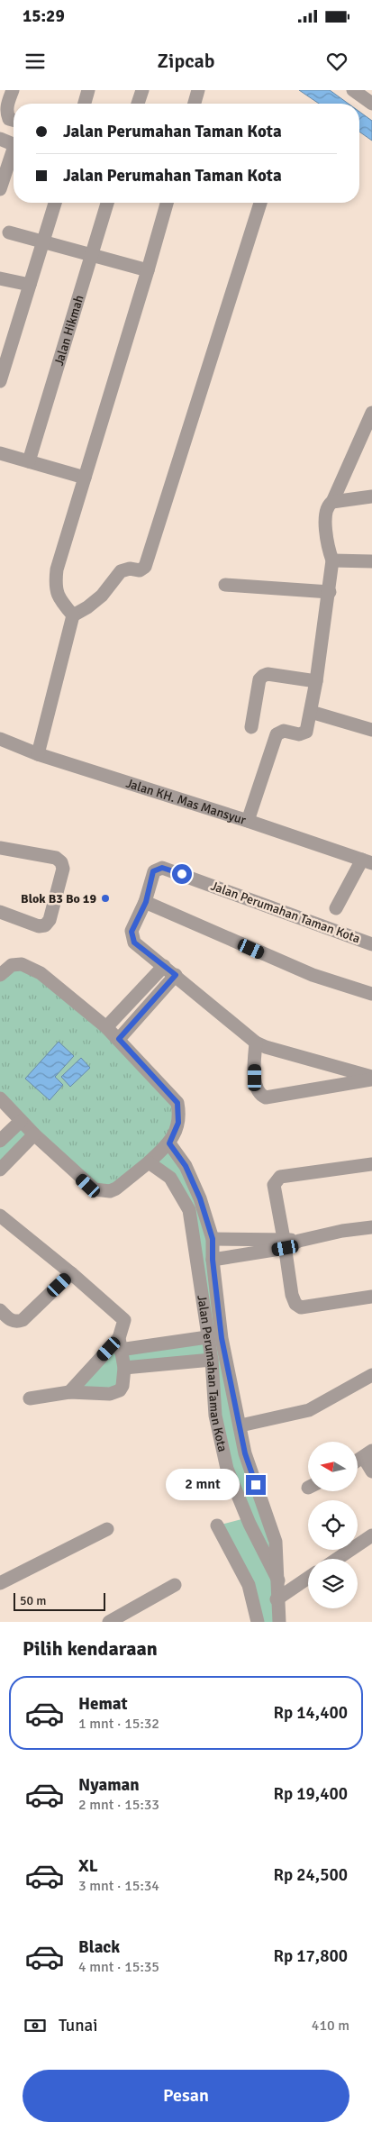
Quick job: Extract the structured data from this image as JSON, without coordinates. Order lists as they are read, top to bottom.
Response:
{
  "streets": {
    "street": ["Jalan Hikmah", "Jalan KH. Mas Mansyur", "Jalan Perumahan Taman Kota"]
  },
  "places": ["Blok B3 Bo 19"],
  "scale_bar": "50 m",
  "north": "left",
  "page": {
    "status": "15:29",
    "header": "Zipcab",
    "banner": ["Jalan Perumahan Taman Kota", "Jalan Perumahan Taman Kota"],
    "bubble": "2 mnt",
    "scale": "50 m",
    "heading": "Pilih kendaraan",
    "list": [
      {
        "name": "Hemat",
        "note": "1 mnt · 15:32",
        "value": "Rp 14,400"
      },
      {
        "name": "Nyaman",
        "note": "2 mnt · 15:33",
        "value": "Rp 19,400"
      },
      {
        "name": "XL",
        "note": "3 mnt · 15:34",
        "value": "Rp 24,500"
      },
      {
        "name": "Black",
        "note": "4 mnt · 15:35",
        "value": "Rp 17,800"
      }
    ],
    "pay": ["Tunai", "410 m"],
    "buttons": "Pesan"
  }
}
